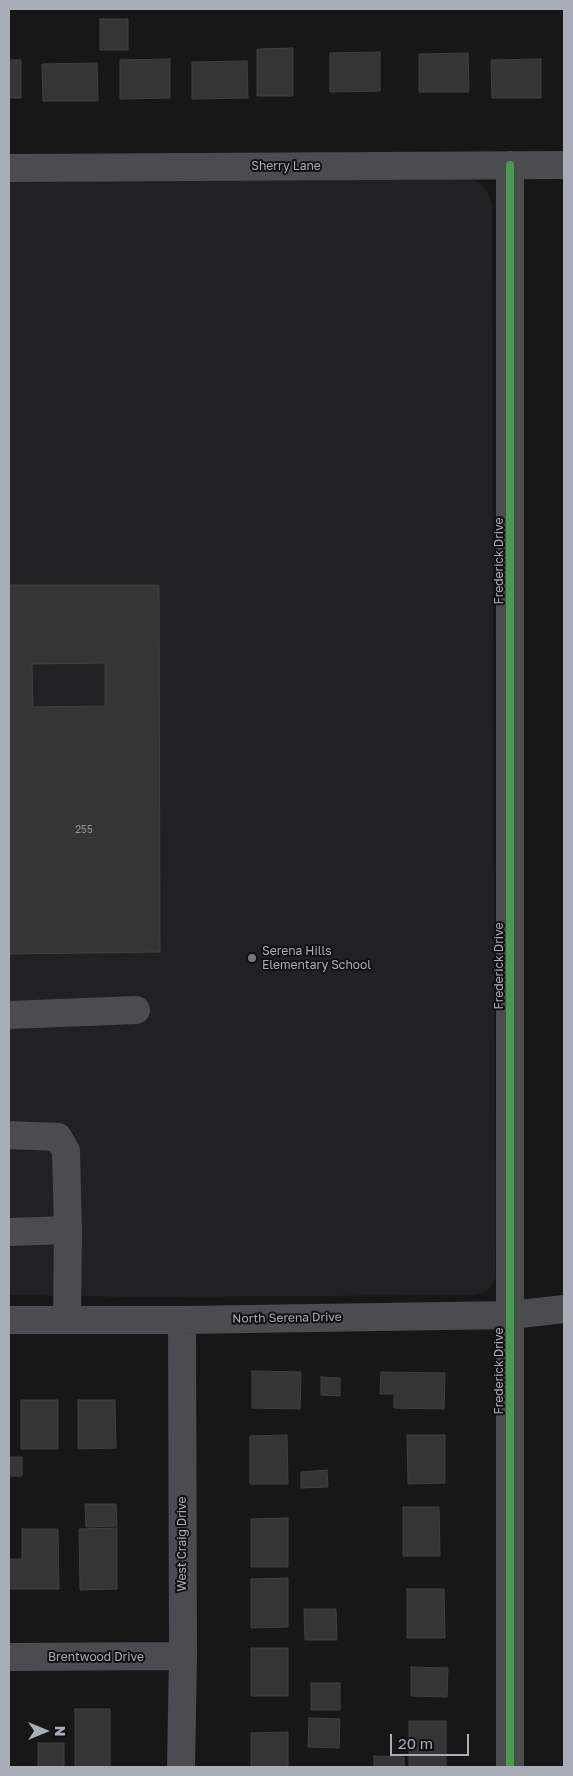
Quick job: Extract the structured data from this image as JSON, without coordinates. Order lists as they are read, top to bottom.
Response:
{
  "streets": {
    "street": [
      "Sherry Lane",
      "Frederick Drive",
      "North Serena Drive",
      "West Craig Drive",
      "Brentwood Drive"
    ]
  },
  "crossings": [
    ["Sherry Lane", "Frederick Drive"],
    ["Frederick Drive", "North Serena Drive"],
    ["North Serena Drive", "West Craig Drive"],
    ["West Craig Drive", "Brentwood Drive"]
  ],
  "places": ["Serena Hills Elementary School"],
  "house_numbers": ["255"],
  "scale_bar": "20 m",
  "north": "right"
}
